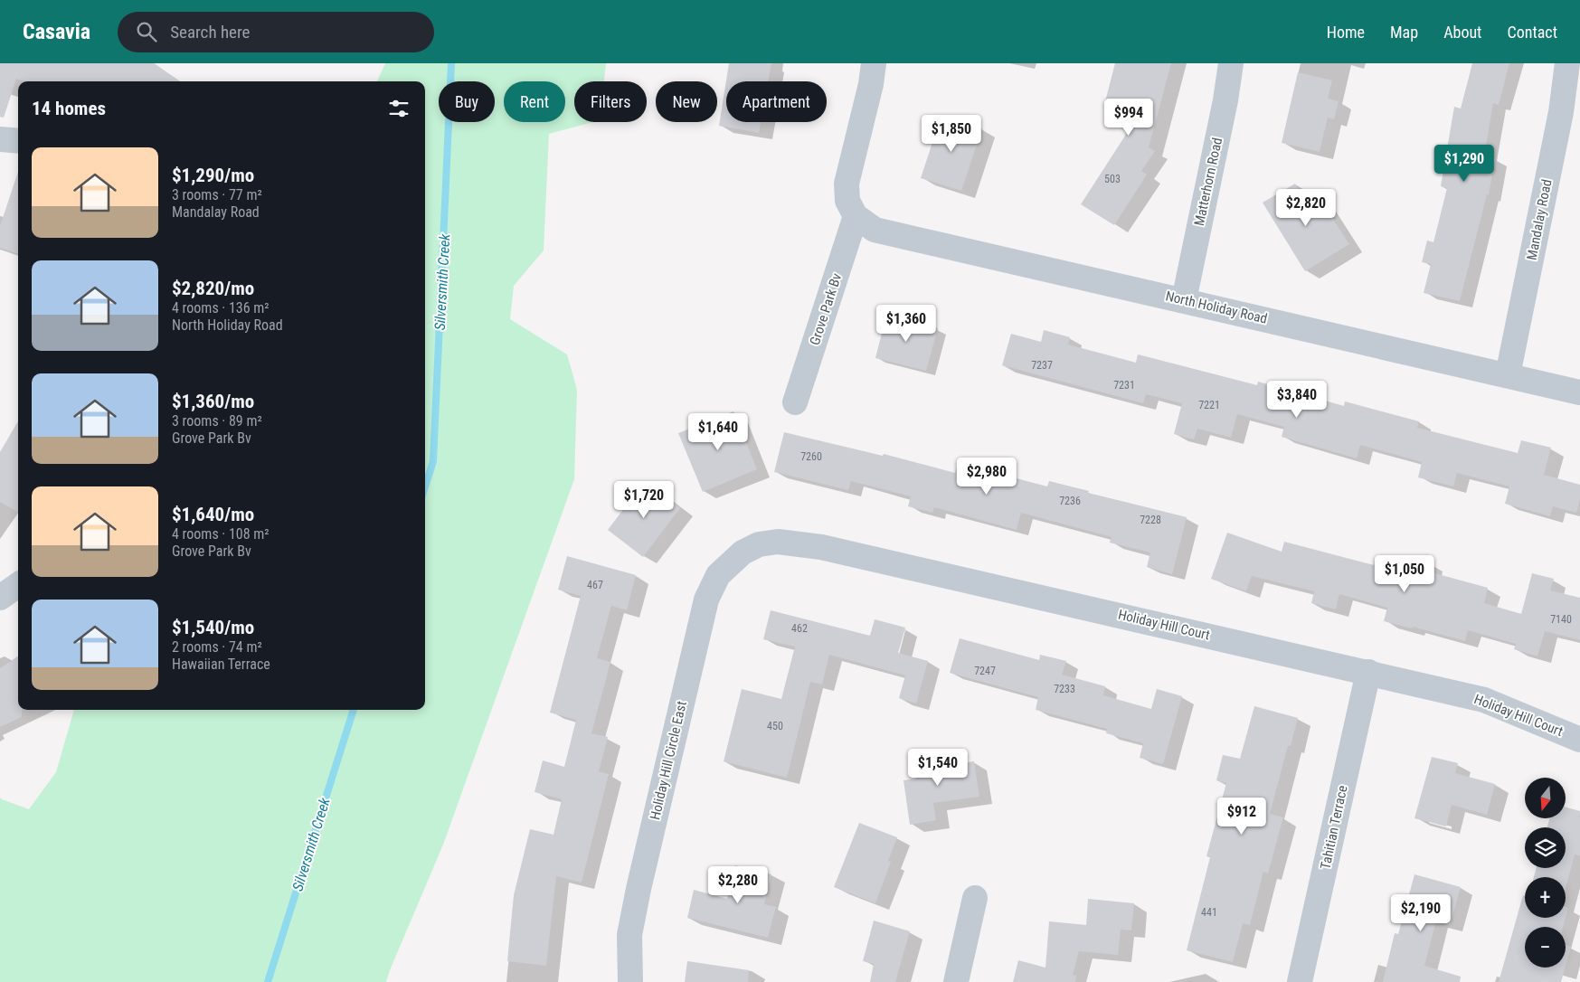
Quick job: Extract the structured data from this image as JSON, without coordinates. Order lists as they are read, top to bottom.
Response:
{
  "streets": {
    "street": [
      "Matterhorn Road",
      "Mandalay Road",
      "North Holiday Road",
      "Grove Park Bv",
      "Holiday Hill Court",
      "Holiday Hill Circle East",
      "Tahitian Terrace"
    ]
  },
  "crossings": [
    ["Matterhorn Road", "North Holiday Road"],
    ["Mandalay Road", "North Holiday Road"],
    ["North Holiday Road", "Grove Park Bv"],
    ["Holiday Hill Court", "Holiday Hill Circle East"],
    ["Holiday Hill Court", "Tahitian Terrace"]
  ],
  "water": ["Silversmith Creek"],
  "house_numbers": [
    "503",
    "7237",
    "7231",
    "7221",
    "7260",
    "7236",
    "7228",
    "467",
    "7140",
    "462",
    "7247",
    "7233",
    "450",
    "441"
  ],
  "north": "bottom",
  "page": {
    "header": "Casavia",
    "search": "Search here",
    "nav": [
      "Home",
      "Map",
      "About",
      "Contact"
    ],
    "chip": [
      "Buy",
      "Rent",
      "Filters",
      "New",
      "Apartment"
    ],
    "heading": "14 homes",
    "price": [
      "$994",
      "$1,850",
      "$1,290",
      "$2,820",
      "$1,360",
      "$3,840",
      "$1,640",
      "$2,980",
      "$1,720",
      "$1,050",
      "$1,540",
      "$912",
      "$2,280",
      "$2,190"
    ],
    "list": [
      {
        "name": "$1,290/mo",
        "note": "3 rooms · 77 m² · Mandalay Road"
      },
      {
        "name": "$2,820/mo",
        "note": "4 rooms · 136 m² · North Holiday Road"
      },
      {
        "name": "$1,360/mo",
        "note": "3 rooms · 89 m² · Grove Park Bv"
      },
      {
        "name": "$1,640/mo",
        "note": "4 rooms · 108 m² · Grove Park Bv"
      },
      {
        "name": "$1,540/mo",
        "note": "2 rooms · 74 m² · Hawaiian Terrace"
      }
    ],
    "map_buttons": ["+", "−"]
  }
}
